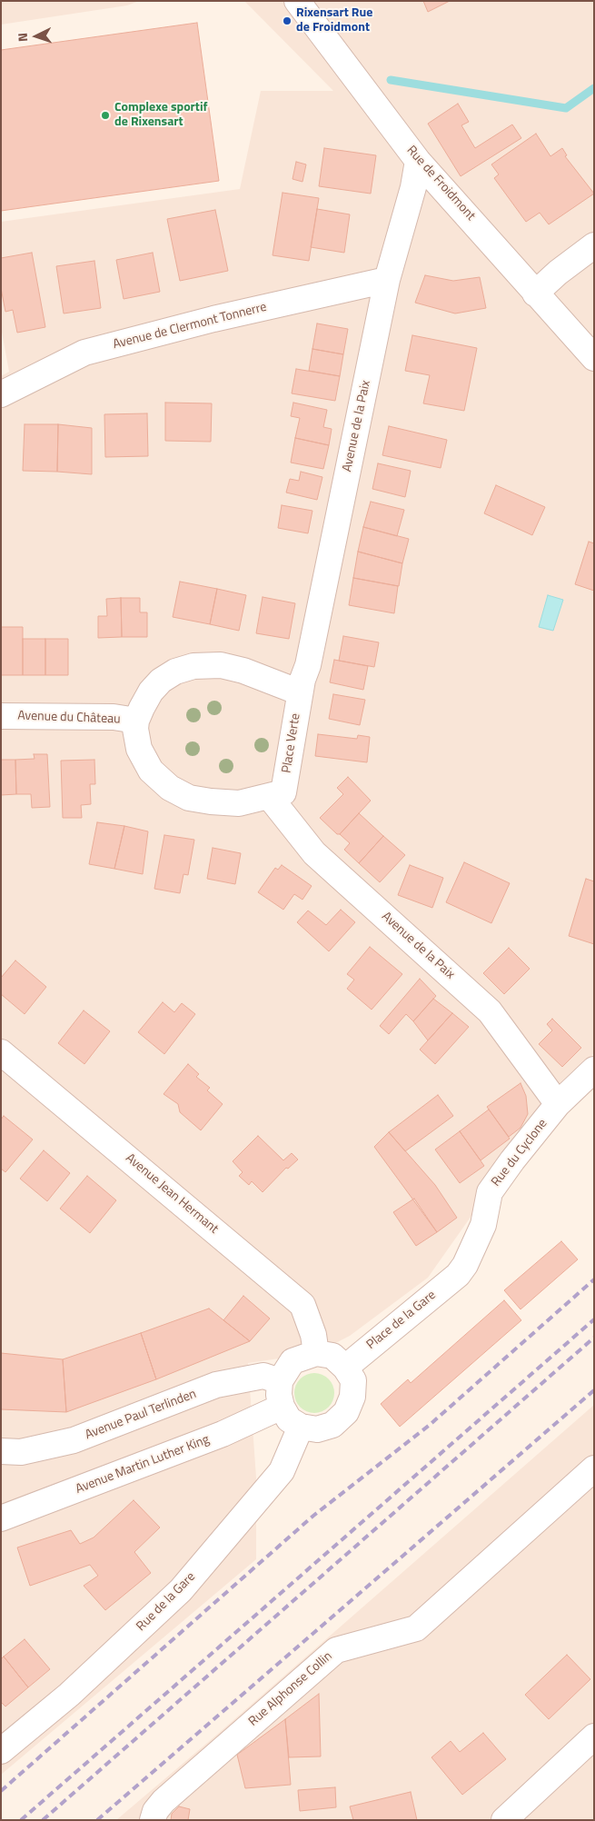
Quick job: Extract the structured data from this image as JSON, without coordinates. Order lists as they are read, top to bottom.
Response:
{
  "streets": {
    "street": [
      "Rue de Froidmont",
      "Avenue de Clermont Tonnerre",
      "Avenue de la Paix",
      "Avenue du Château",
      "Place Verte",
      "Rue du Cyclone",
      "Avenue Jean Hermant",
      "Place de la Gare",
      "Avenue Paul Terlinden",
      "Avenue Martin Luther King",
      "Rue de la Gare",
      "Rue Alphonse Collin"
    ]
  },
  "crossings": [
    ["Rue de Froidmont", "Avenue de la Paix"],
    ["Avenue de Clermont Tonnerre", "Avenue de la Paix"],
    ["Avenue de la Paix", "Avenue du Château"],
    ["Avenue de la Paix", "Place Verte"],
    ["Avenue de la Paix", "Rue du Cyclone"],
    ["Avenue du Château", "Place Verte"],
    ["Rue du Cyclone", "Place de la Gare"],
    ["Avenue Jean Hermant", "Place de la Gare"],
    ["Avenue Jean Hermant", "Avenue Paul Terlinden"],
    ["Avenue Jean Hermant", "Avenue Martin Luther King"],
    ["Avenue Jean Hermant", "Rue de la Gare"],
    ["Place de la Gare", "Avenue Paul Terlinden"],
    ["Place de la Gare", "Avenue Martin Luther King"],
    ["Place de la Gare", "Rue de la Gare"],
    ["Avenue Paul Terlinden", "Avenue Martin Luther King"],
    ["Avenue Paul Terlinden", "Rue de la Gare"],
    ["Avenue Martin Luther King", "Rue de la Gare"]
  ],
  "places": ["Rixensart Rue de Froidmont", "Complexe sportif de Rixensart"],
  "north": "left"
}
